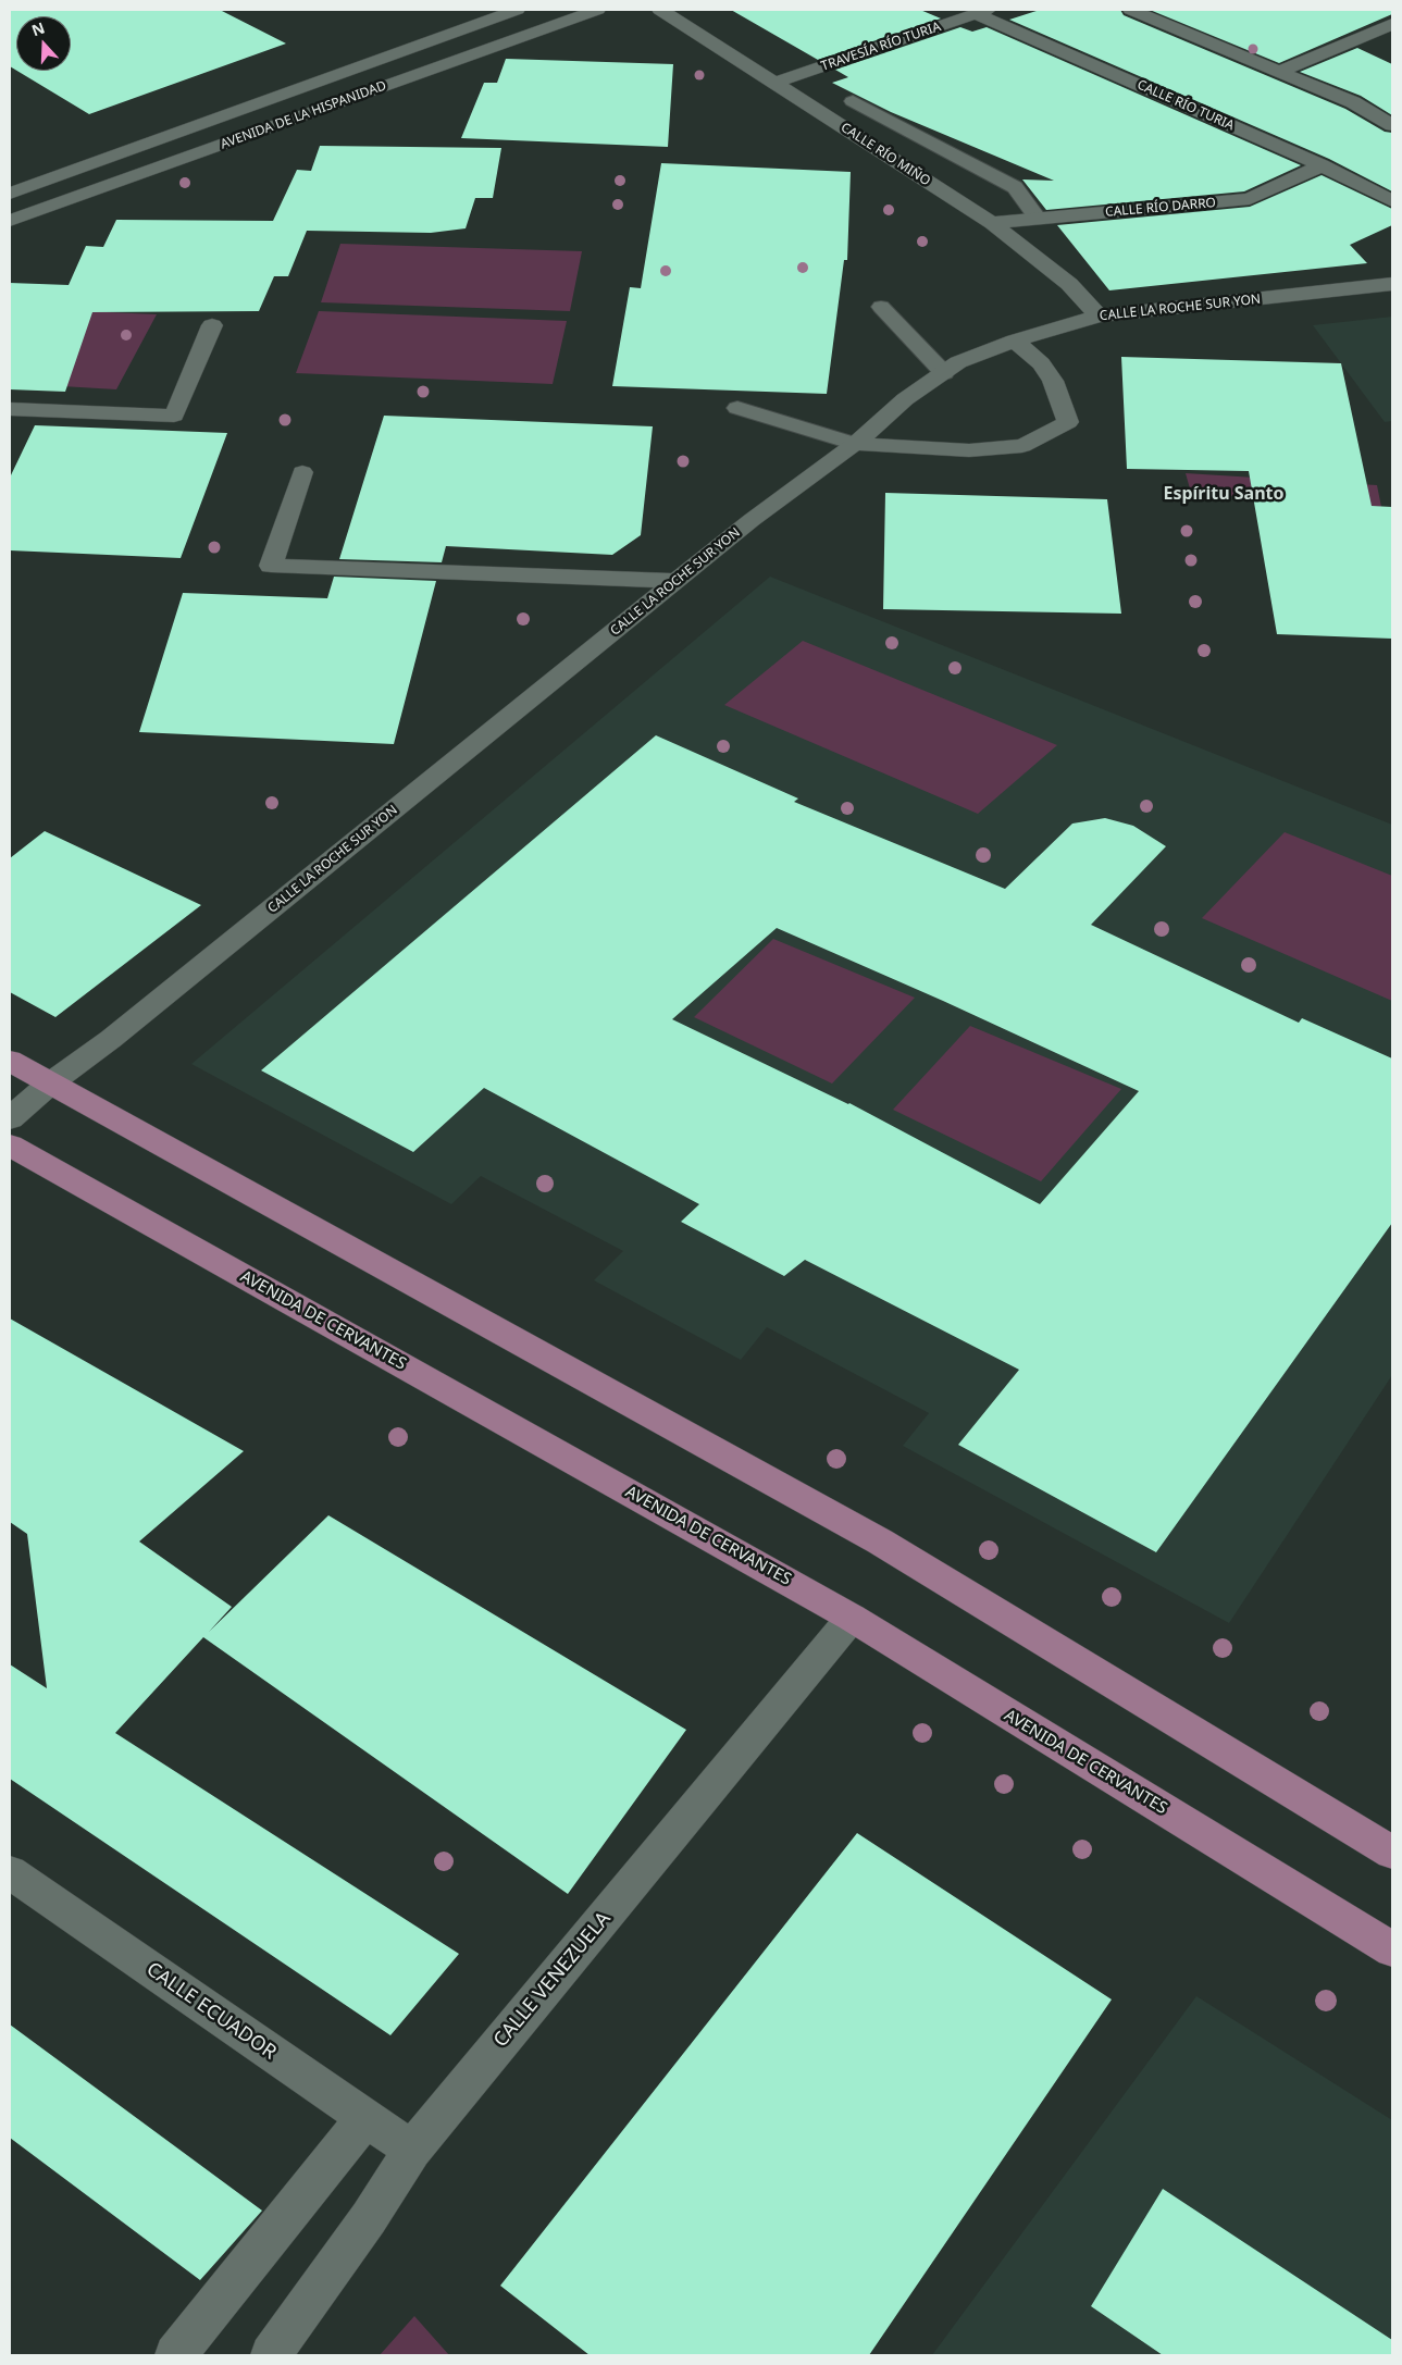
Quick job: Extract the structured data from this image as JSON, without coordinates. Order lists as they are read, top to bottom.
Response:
{
  "streets": {
    "main road": ["AVENIDA DE CERVANTES"],
    "street": [
      "TRAVESÍA RÍO TURIA",
      "CALLE RÍO TURIA",
      "AVENIDA DE LA HISPANIDAD",
      "CALLE RÍO MIÑO",
      "CALLE RÍO DARRO",
      "CALLE LA ROCHE SUR YON",
      "CALLE VENEZUELA",
      "CALLE ECUADOR"
    ]
  },
  "crossings": [
    ["TRAVESÍA RÍO TURIA", "CALLE RÍO TURIA"],
    ["TRAVESÍA RÍO TURIA", "CALLE RÍO MIÑO"],
    ["CALLE RÍO TURIA", "CALLE RÍO DARRO"],
    ["CALLE RÍO MIÑO", "CALLE RÍO DARRO"],
    ["CALLE RÍO MIÑO", "CALLE LA ROCHE SUR YON"],
    ["AVENIDA DE CERVANTES", "CALLE VENEZUELA"],
    ["CALLE VENEZUELA", "CALLE ECUADOR"]
  ],
  "districts": ["Espíritu Santo"],
  "north": "top"
}
